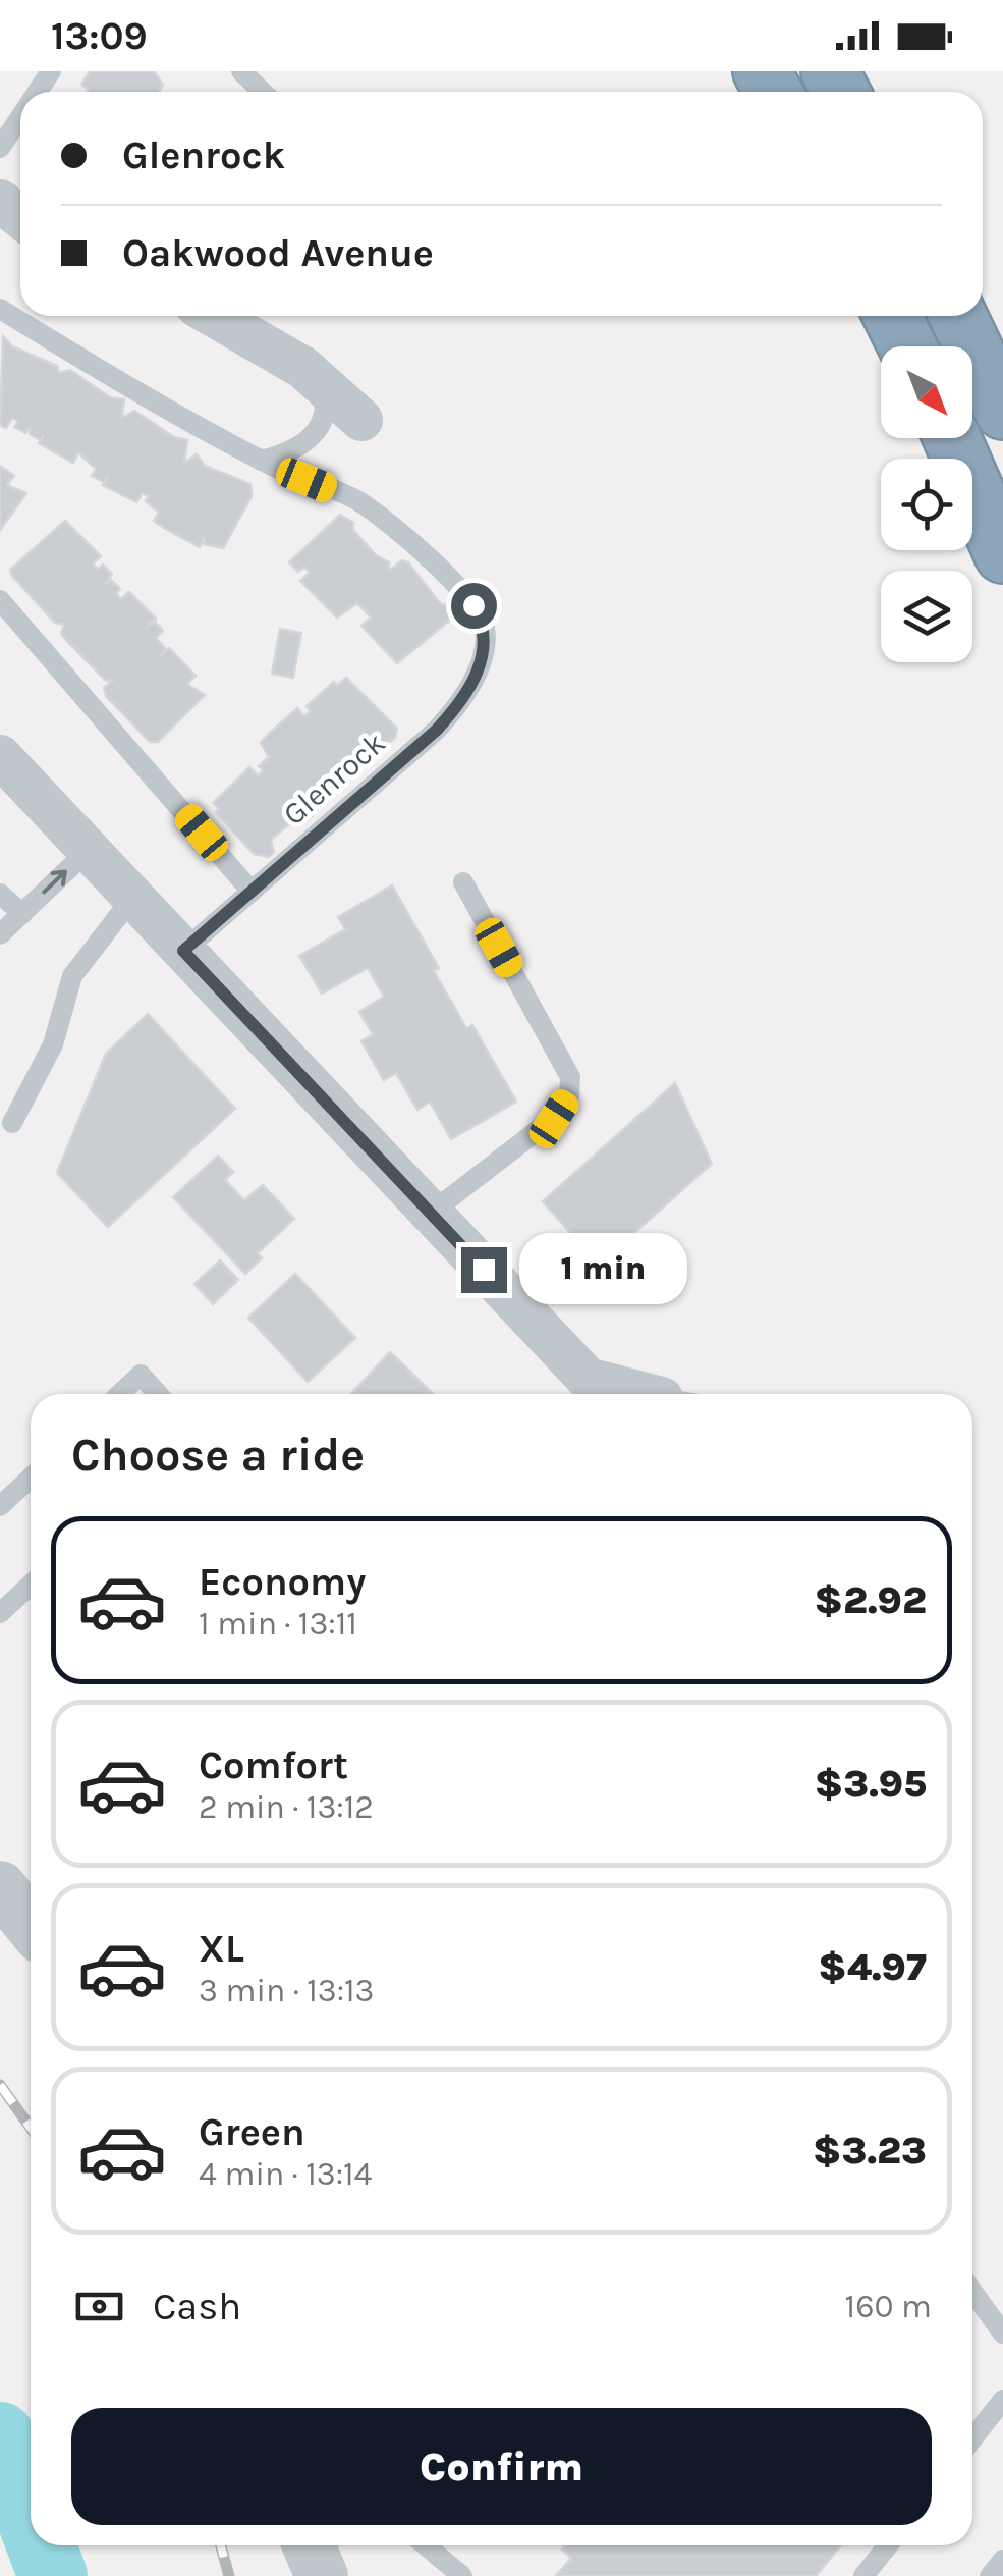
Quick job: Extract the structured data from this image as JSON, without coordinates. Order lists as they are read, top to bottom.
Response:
{
  "streets": {
    "lane": ["Glenrock"]
  },
  "north": "bottom right",
  "page": {
    "status": "13:09",
    "banner": ["Glenrock", "Oakwood Avenue"],
    "bubble": "1 min",
    "heading": "Choose a ride",
    "list": [
      {
        "name": "Economy",
        "note": "1 min · 13:11",
        "value": "$2.92"
      },
      {
        "name": "Comfort",
        "note": "2 min · 13:12",
        "value": "$3.95"
      },
      {
        "name": "XL",
        "note": "3 min · 13:13",
        "value": "$4.97"
      },
      {
        "name": "Green",
        "note": "4 min · 13:14",
        "value": "$3.23"
      }
    ],
    "pay": ["Cash", "160 m"],
    "buttons": "Confirm"
  }
}
